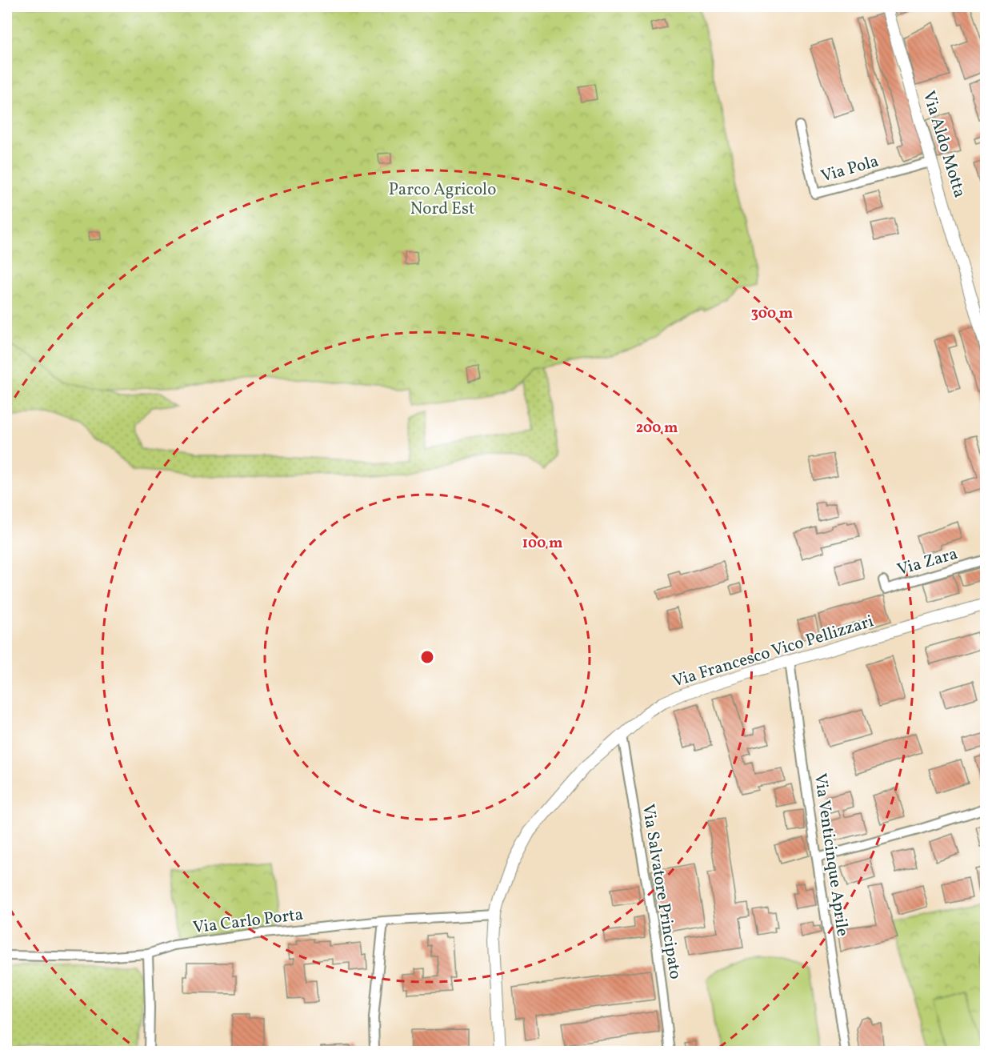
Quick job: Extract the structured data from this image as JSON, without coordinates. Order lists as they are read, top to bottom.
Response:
{
  "streets": {
    "street": [
      "Via Aldo Motta",
      "Via Pola",
      "Via Zara",
      "Via Francesco Vico Pellizzari",
      "Via Venticinque Aprile",
      "Via Salvatore Principato",
      "Via Carlo Porta"
    ]
  },
  "crossings": [
    ["Via Aldo Motta", "Via Pola"],
    ["Via Francesco Vico Pellizzari", "Via Venticinque Aprile"],
    ["Via Francesco Vico Pellizzari", "Via Salvatore Principato"],
    ["Via Francesco Vico Pellizzari", "Via Carlo Porta"]
  ],
  "parks": ["Parco Agricolo Nord Est"],
  "rings": ["300 m", "200 m", "100 m"]
}
